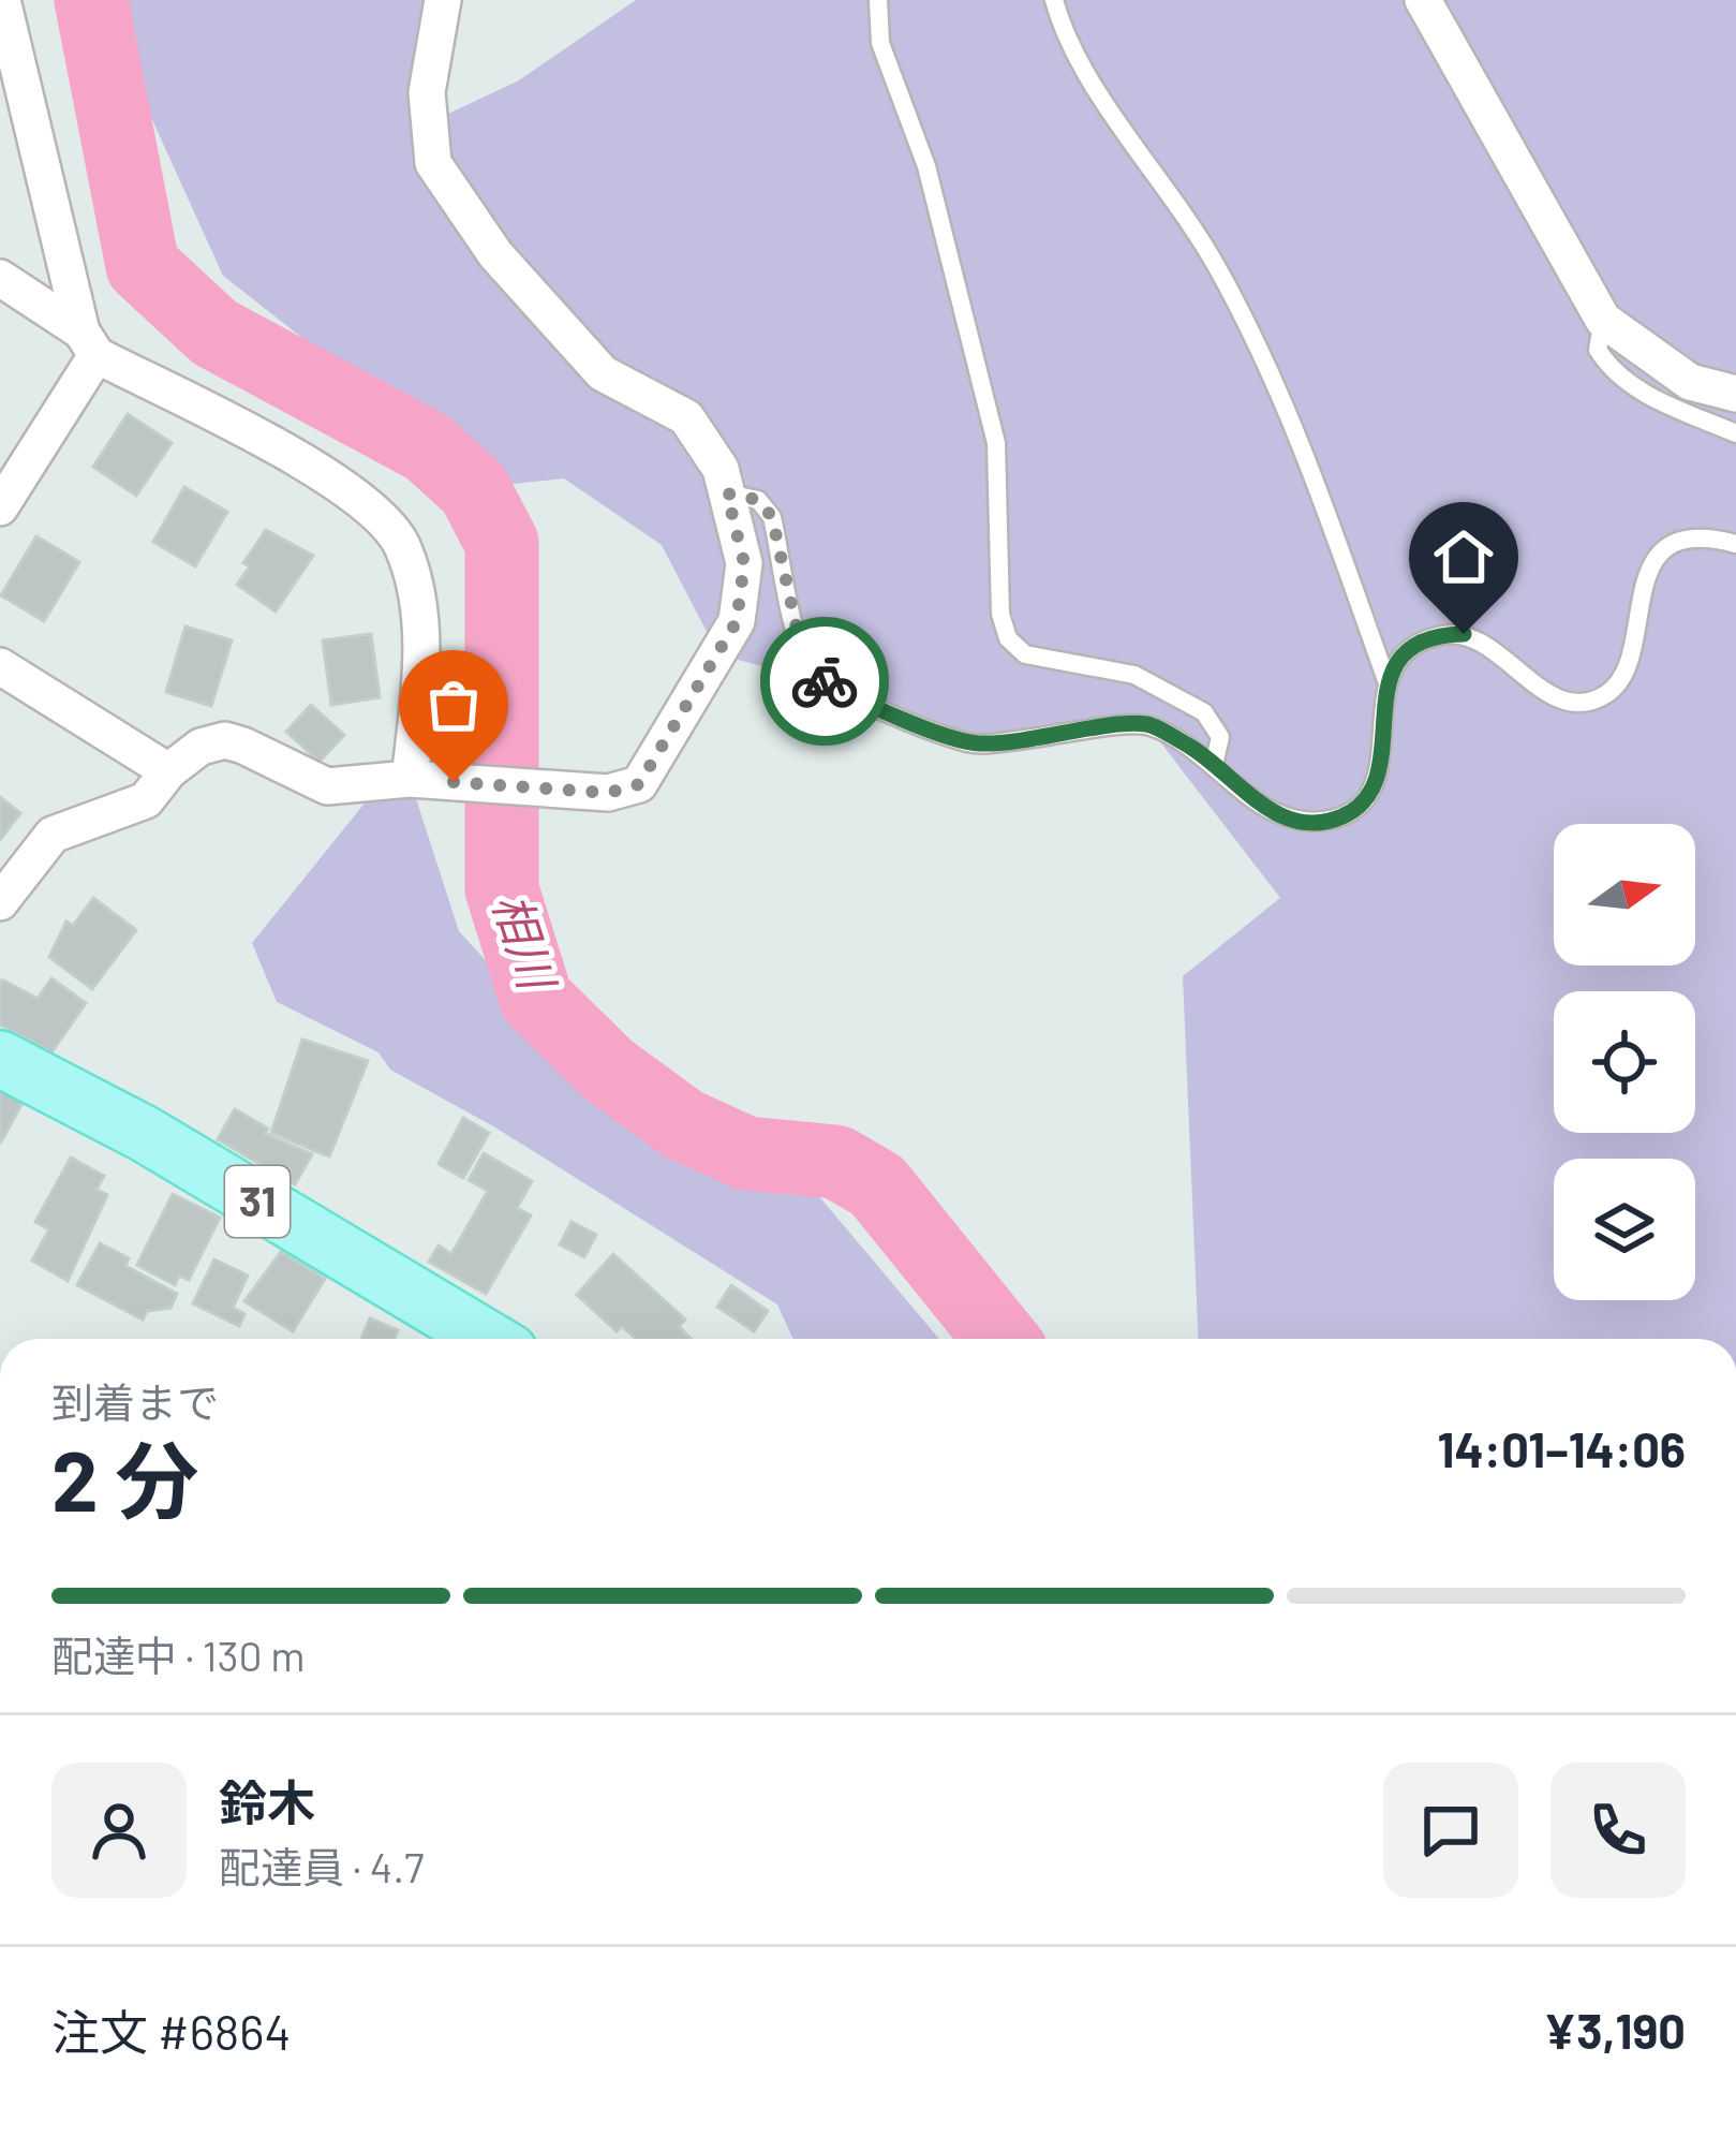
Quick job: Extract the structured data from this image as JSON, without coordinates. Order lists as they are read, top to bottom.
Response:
{
  "streets": {
    "main road": ["31"]
  },
  "water": ["相川"],
  "north": "right",
  "page": {
    "heading": ["2 分", "到着まで", "14:01–14:06"],
    "panel": [
      "鈴木",
      "配達員 · 4.7",
      "注文 #6864",
      "¥3,190"
    ],
    "bar": "配達中 · 130 m"
  }
}
